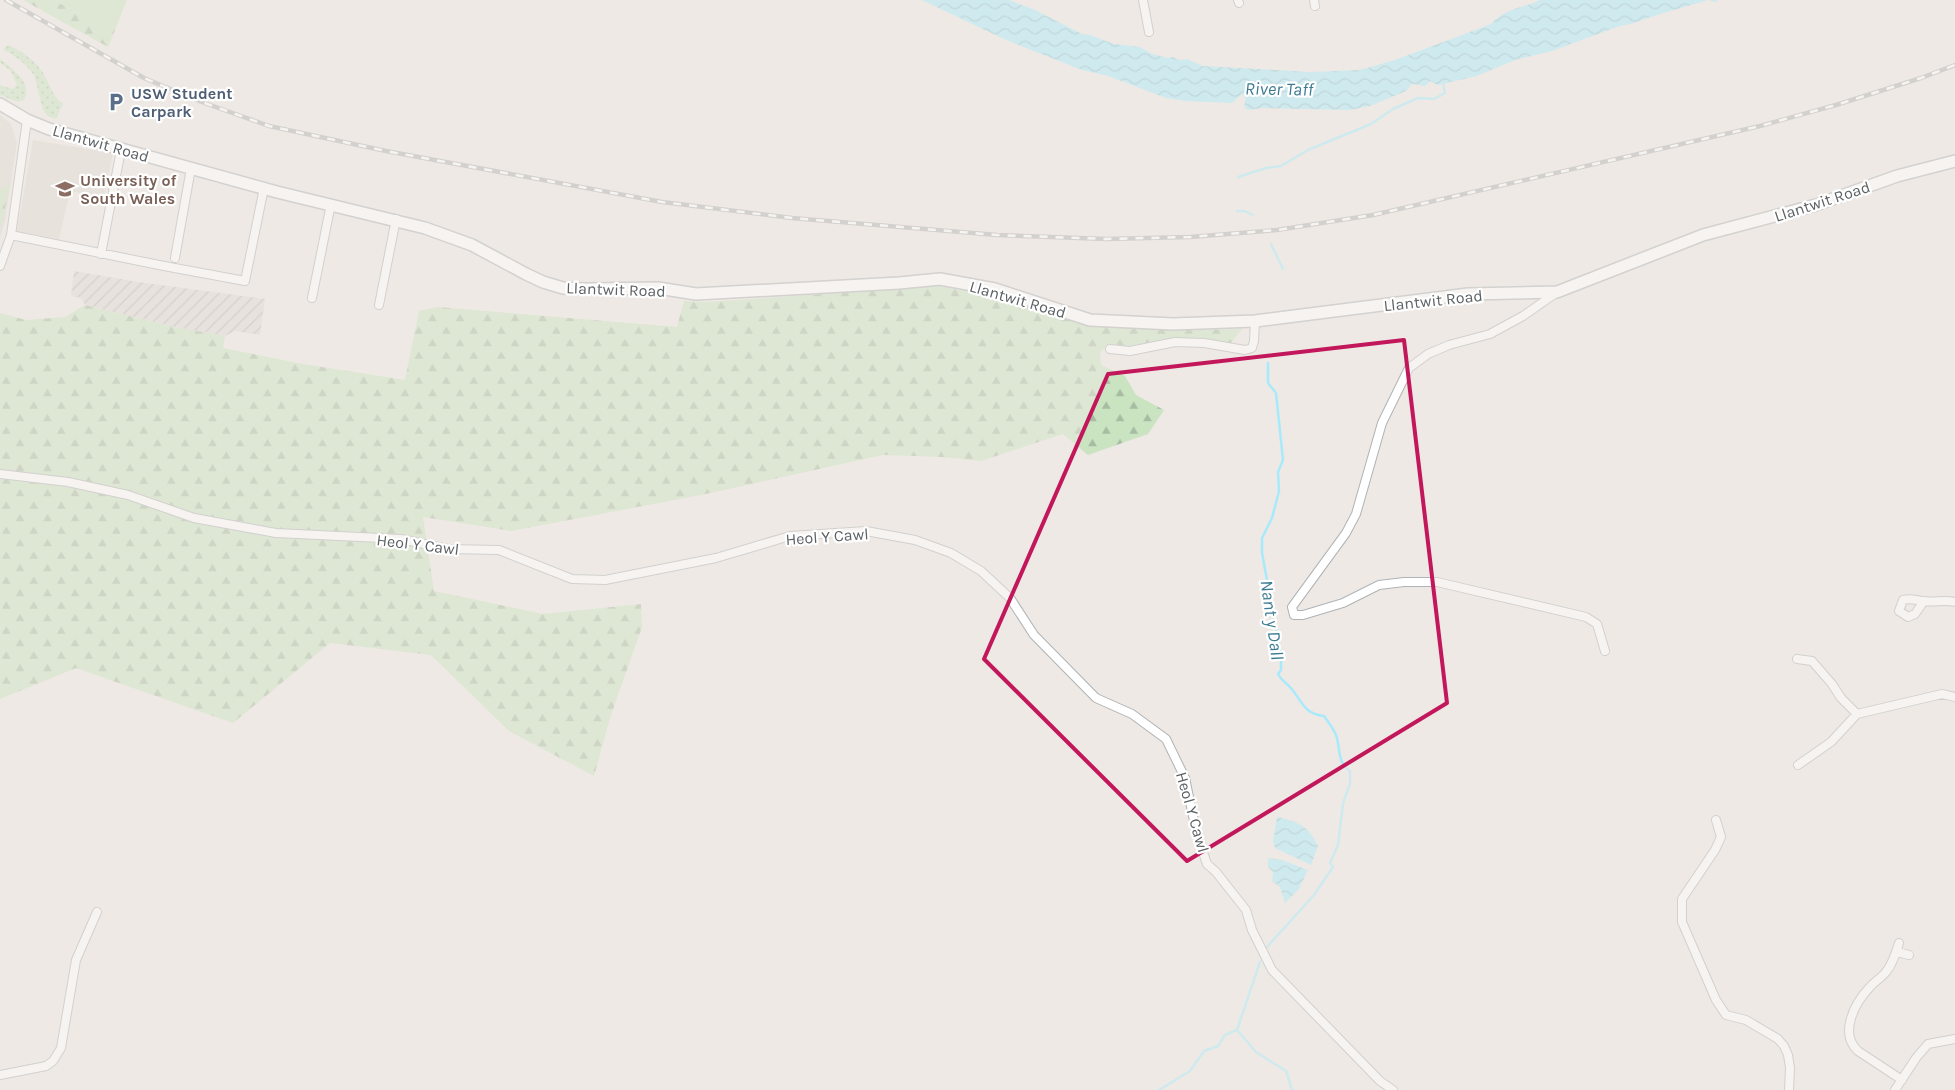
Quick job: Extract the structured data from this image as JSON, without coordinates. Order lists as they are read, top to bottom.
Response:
{
  "streets": {
    "main road": ["Llantwit Road"],
    "street": ["Heol Y Cawl"]
  },
  "water": ["River Taff", "Nant y Dall"],
  "places": {
    "parking": ["USW Student Carpark"],
    "school or university": ["University of South Wales"]
  }
}
